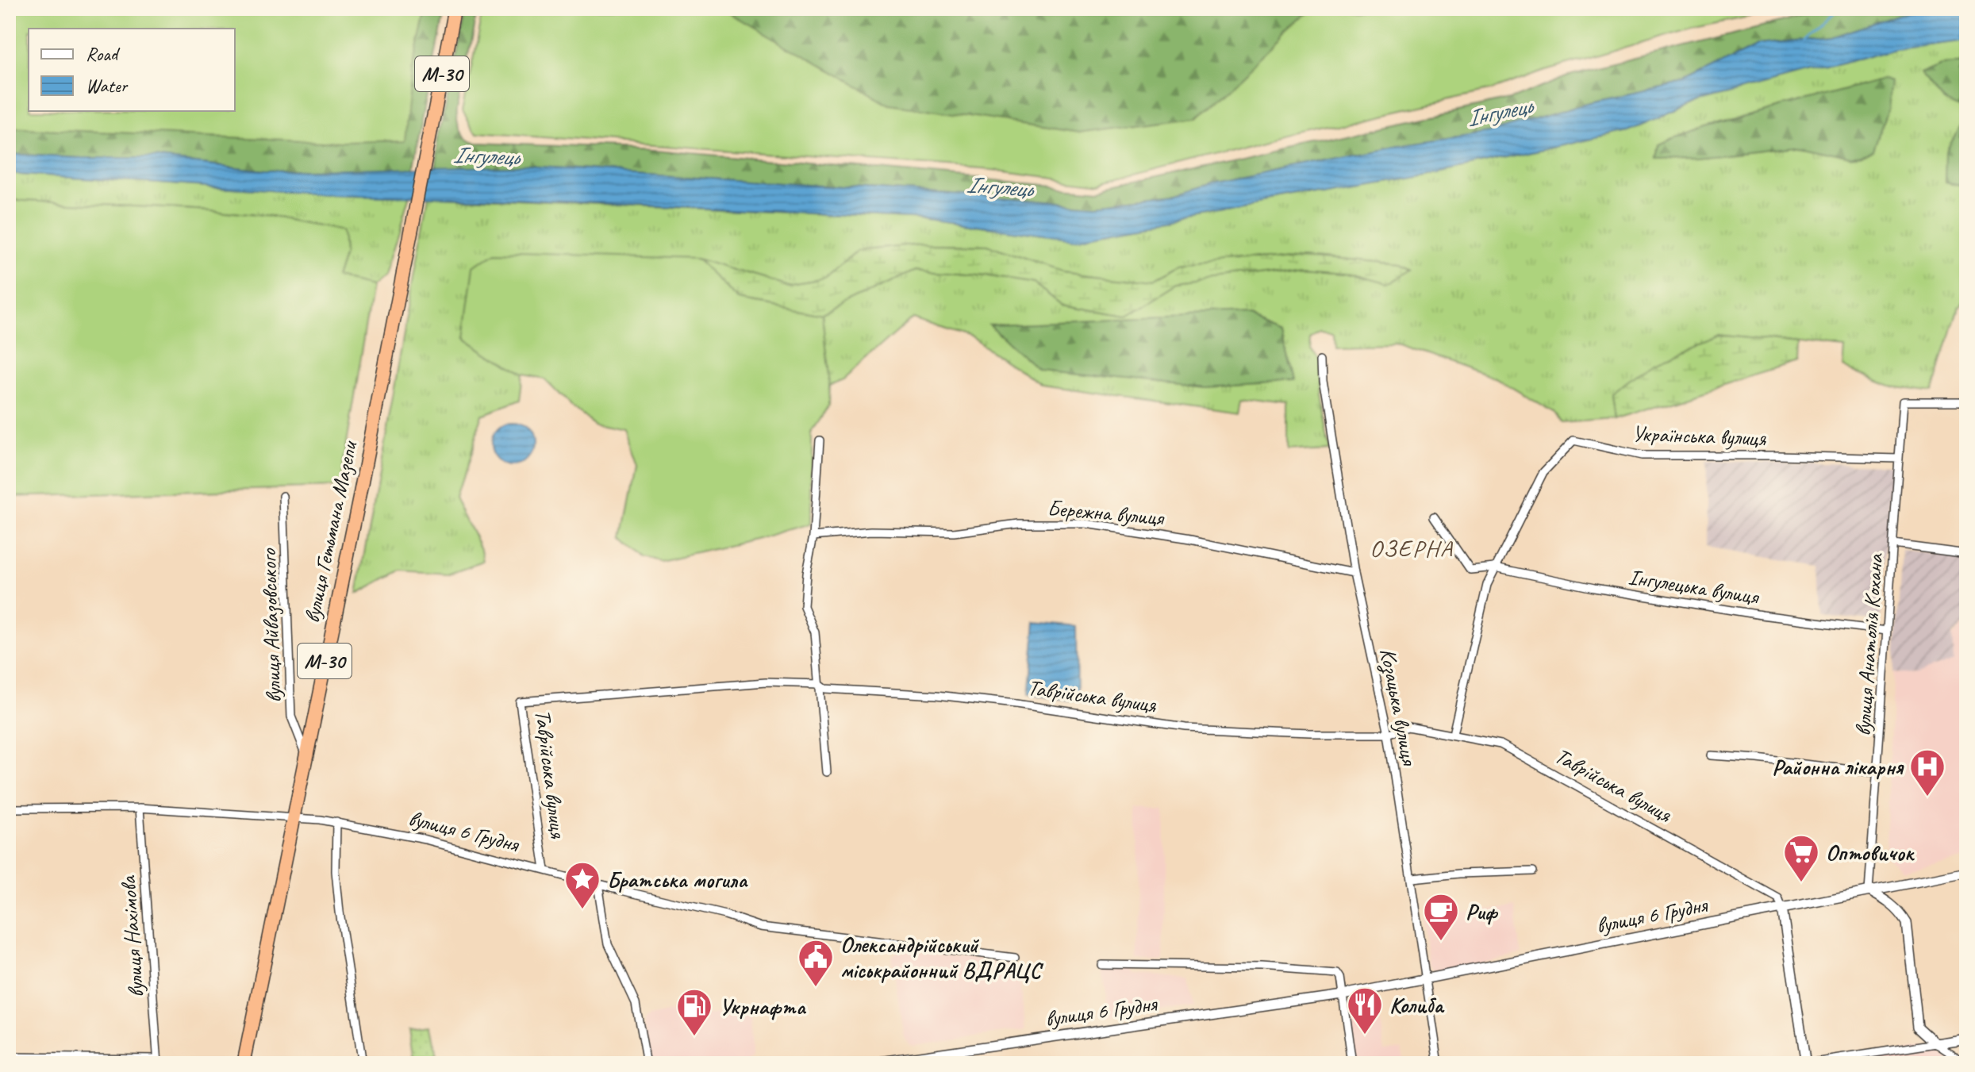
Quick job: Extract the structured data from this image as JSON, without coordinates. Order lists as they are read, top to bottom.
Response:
{
  "streets": {
    "highway": ["М-30", "вулиця Гетьмана Мазепи"],
    "street": [
      "Українська вулиця",
      "Бережна вулиця",
      "Інгулецька вулиця",
      "вулиця Айвазовського",
      "вулиця Анатолія Кохана",
      "Таврійська вулиця",
      "Козацька вулиця",
      "вулиця 6 Грудня",
      "вулиця Нахімова"
    ]
  },
  "crossings": [
    ["Українська вулиця", "Інгулецька вулиця"],
    ["Українська вулиця", "вулиця Анатолія Кохана"],
    ["Українська вулиця", "Таврійська вулиця"],
    ["Бережна вулиця", "Козацька вулиця"],
    ["вулиця Гетьмана Мазепи", "вулиця Айвазовського"],
    ["вулиця Гетьмана Мазепи", "вулиця 6 Грудня"],
    ["Інгулецька вулиця", "вулиця Анатолія Кохана"],
    ["вулиця Анатолія Кохана", "вулиця 6 Грудня"],
    ["Таврійська вулиця", "Козацька вулиця"],
    ["Таврійська вулиця", "вулиця 6 Грудня"],
    ["Козацька вулиця", "вулиця 6 Грудня"],
    ["вулиця 6 Грудня", "вулиця Нахімова"]
  ],
  "districts": ["ОЗЕРНА"],
  "water": ["Інгулець"],
  "places": {
    "hospital": ["Районна лікарня"],
    "supermarket": ["Оптовичок"],
    "place": ["Братська могила"],
    "cafe": ["Риф"],
    "public building": ["Олександрійський міськрайонний ВДРАЦС"],
    "restaurant": ["Колиба"],
    "fuel station": ["Укрнафта"]
  },
  "legend": ["Road", "Water"]
}
